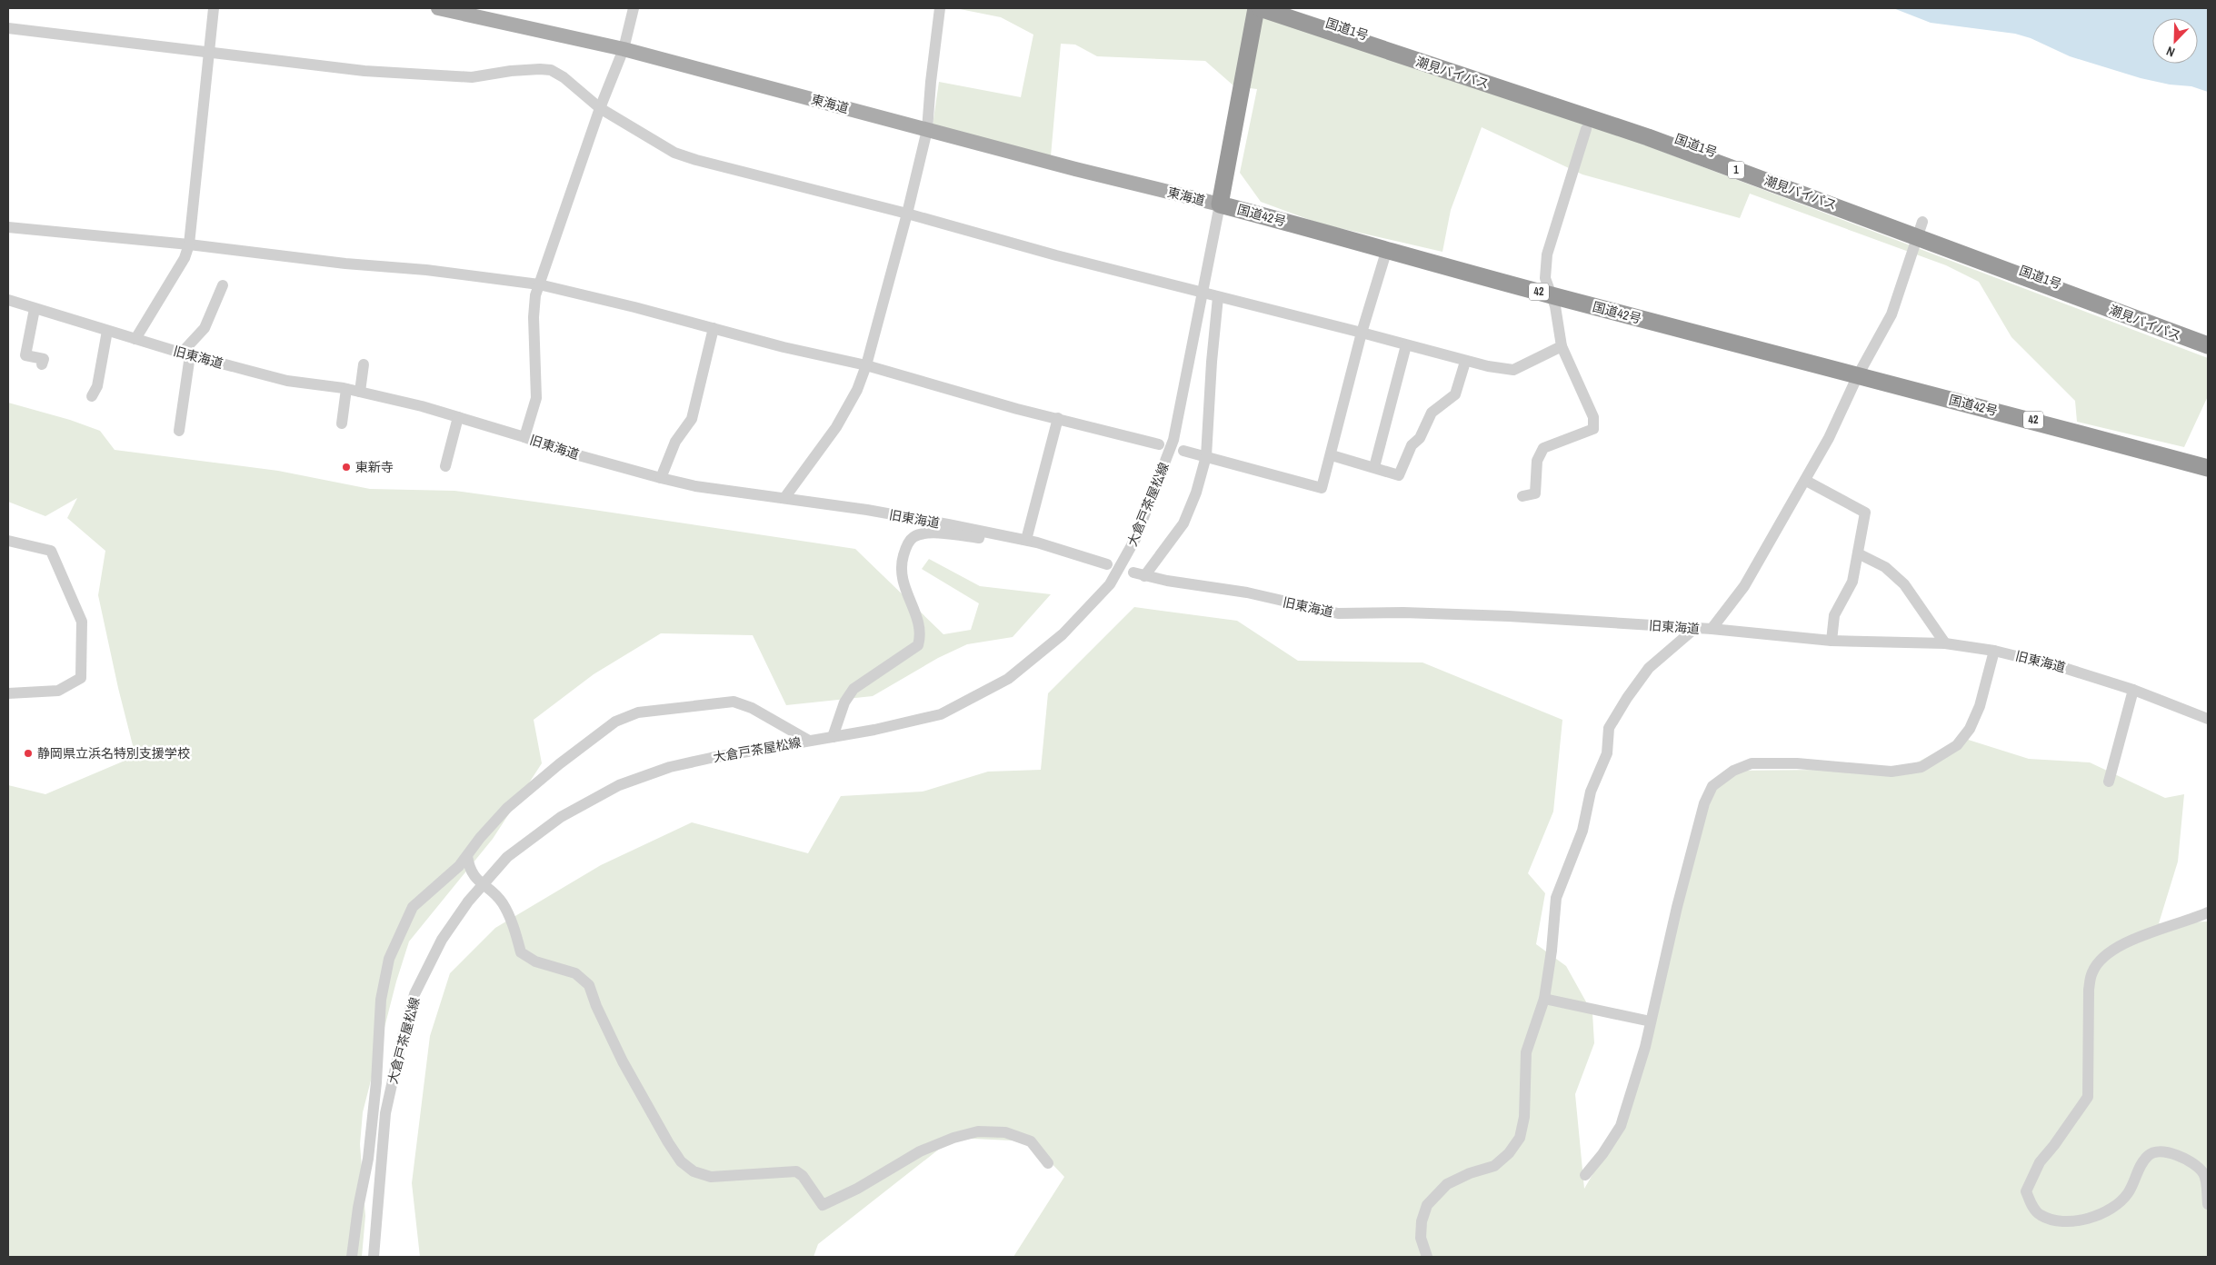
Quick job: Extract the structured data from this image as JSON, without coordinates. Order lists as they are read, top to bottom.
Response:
{
  "streets": {
    "highway": [
      "国道1号",
      "潮見バイパス",
      "1",
      "国道42号",
      "42"
    ],
    "main road": ["東海道"],
    "street": ["旧東海道", "大倉戸茶屋松線"]
  },
  "crossings": [
    ["潮見バイパス", "国道42号"],
    ["東海道", "国道42号"],
    ["東海道", "大倉戸茶屋松線"],
    ["国道42号", "大倉戸茶屋松線"]
  ],
  "places": ["東新寺", "静岡県立浜名特別支援学校"],
  "north": "bottom left"
}
